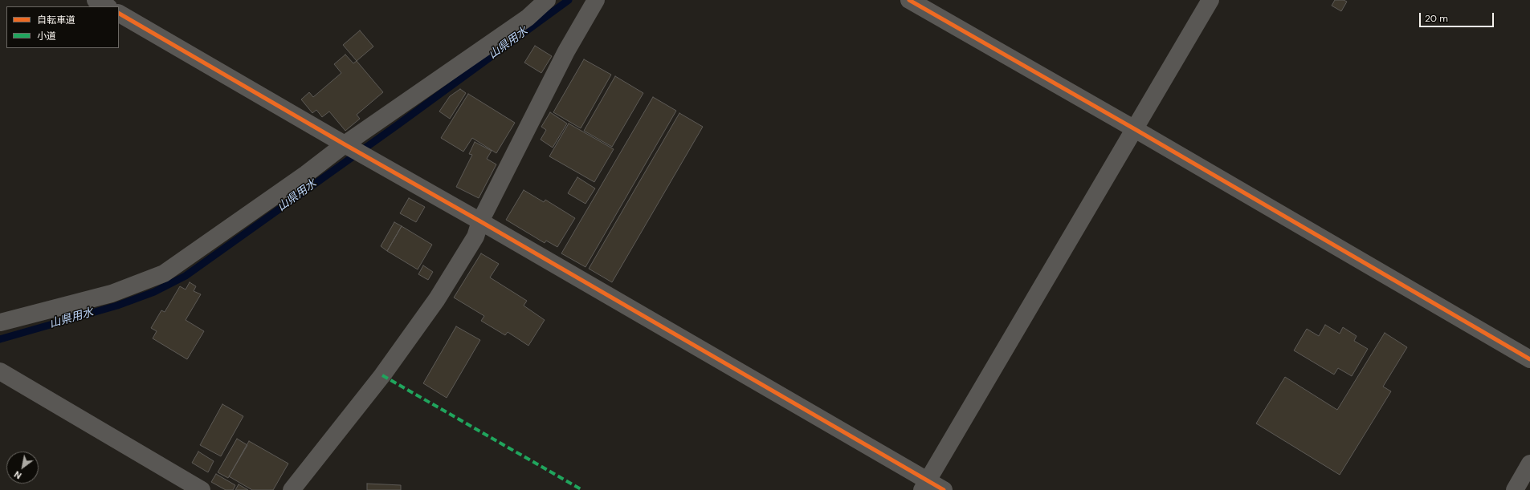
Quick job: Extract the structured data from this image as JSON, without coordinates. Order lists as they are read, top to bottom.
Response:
{
  "water": ["山県用水"],
  "legend": ["自転車道", "小道"],
  "scale_bar": "20 m",
  "north": "bottom left"
}
